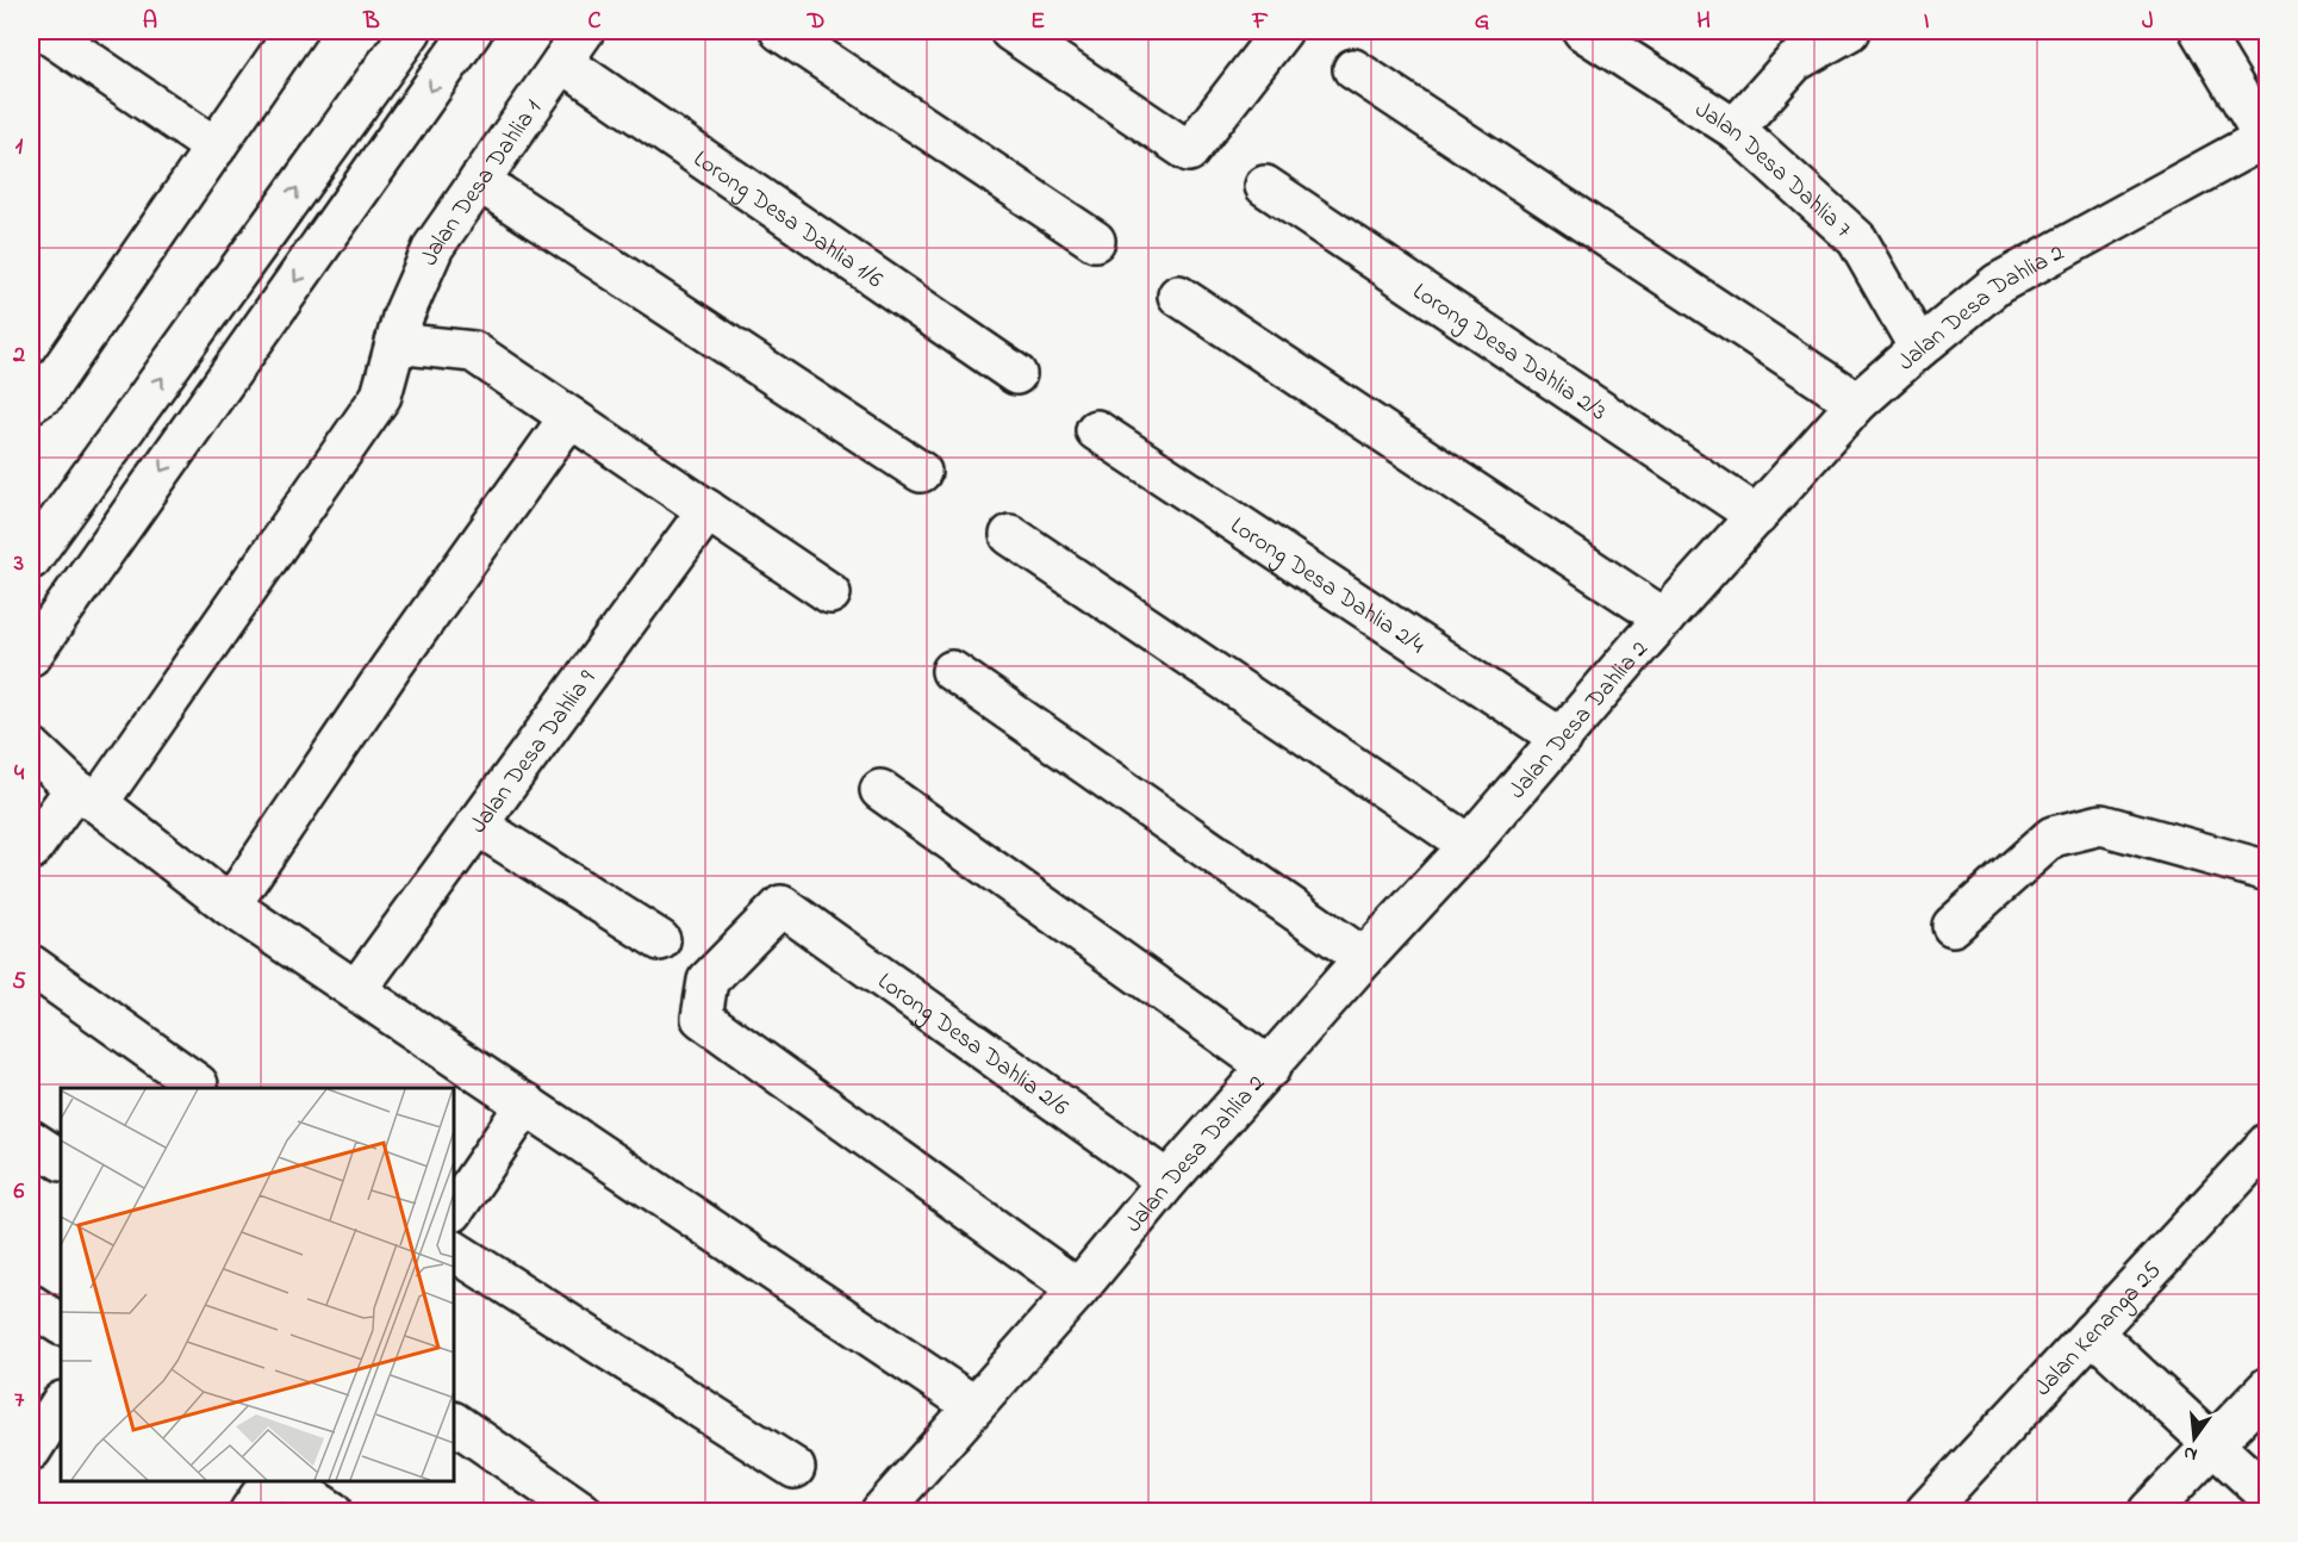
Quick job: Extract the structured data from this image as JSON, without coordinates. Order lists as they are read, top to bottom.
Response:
{
  "streets": {
    "street": [
      "Jalan Desa Dahlia 7",
      "Jalan Desa Dahlia 1",
      "Lorong Desa Dahlia 1/6",
      "Jalan Desa Dahlia 2",
      "Lorong Desa Dahlia 2/3",
      "Lorong Desa Dahlia 2/4",
      "Jalan Desa Dahlia 9",
      "Lorong Desa Dahlia 2/6",
      "Jalan Kenanga 25"
    ]
  },
  "crossings": [
    ["Jalan Desa Dahlia 7", "Jalan Desa Dahlia 2"],
    ["Jalan Desa Dahlia 1", "Lorong Desa Dahlia 1/6"],
    ["Jalan Desa Dahlia 2", "Lorong Desa Dahlia 2/3"],
    ["Jalan Desa Dahlia 2", "Lorong Desa Dahlia 2/4"],
    ["Jalan Desa Dahlia 2", "Lorong Desa Dahlia 2/6"]
  ],
  "north": "bottom",
  "grid": {
    "columns": [
      "A",
      "B",
      "C",
      "D",
      "E",
      "F",
      "G",
      "H",
      "I",
      "J"
    ],
    "rows": [
      "1",
      "2",
      "3",
      "4",
      "5",
      "6",
      "7"
    ]
  }
}
